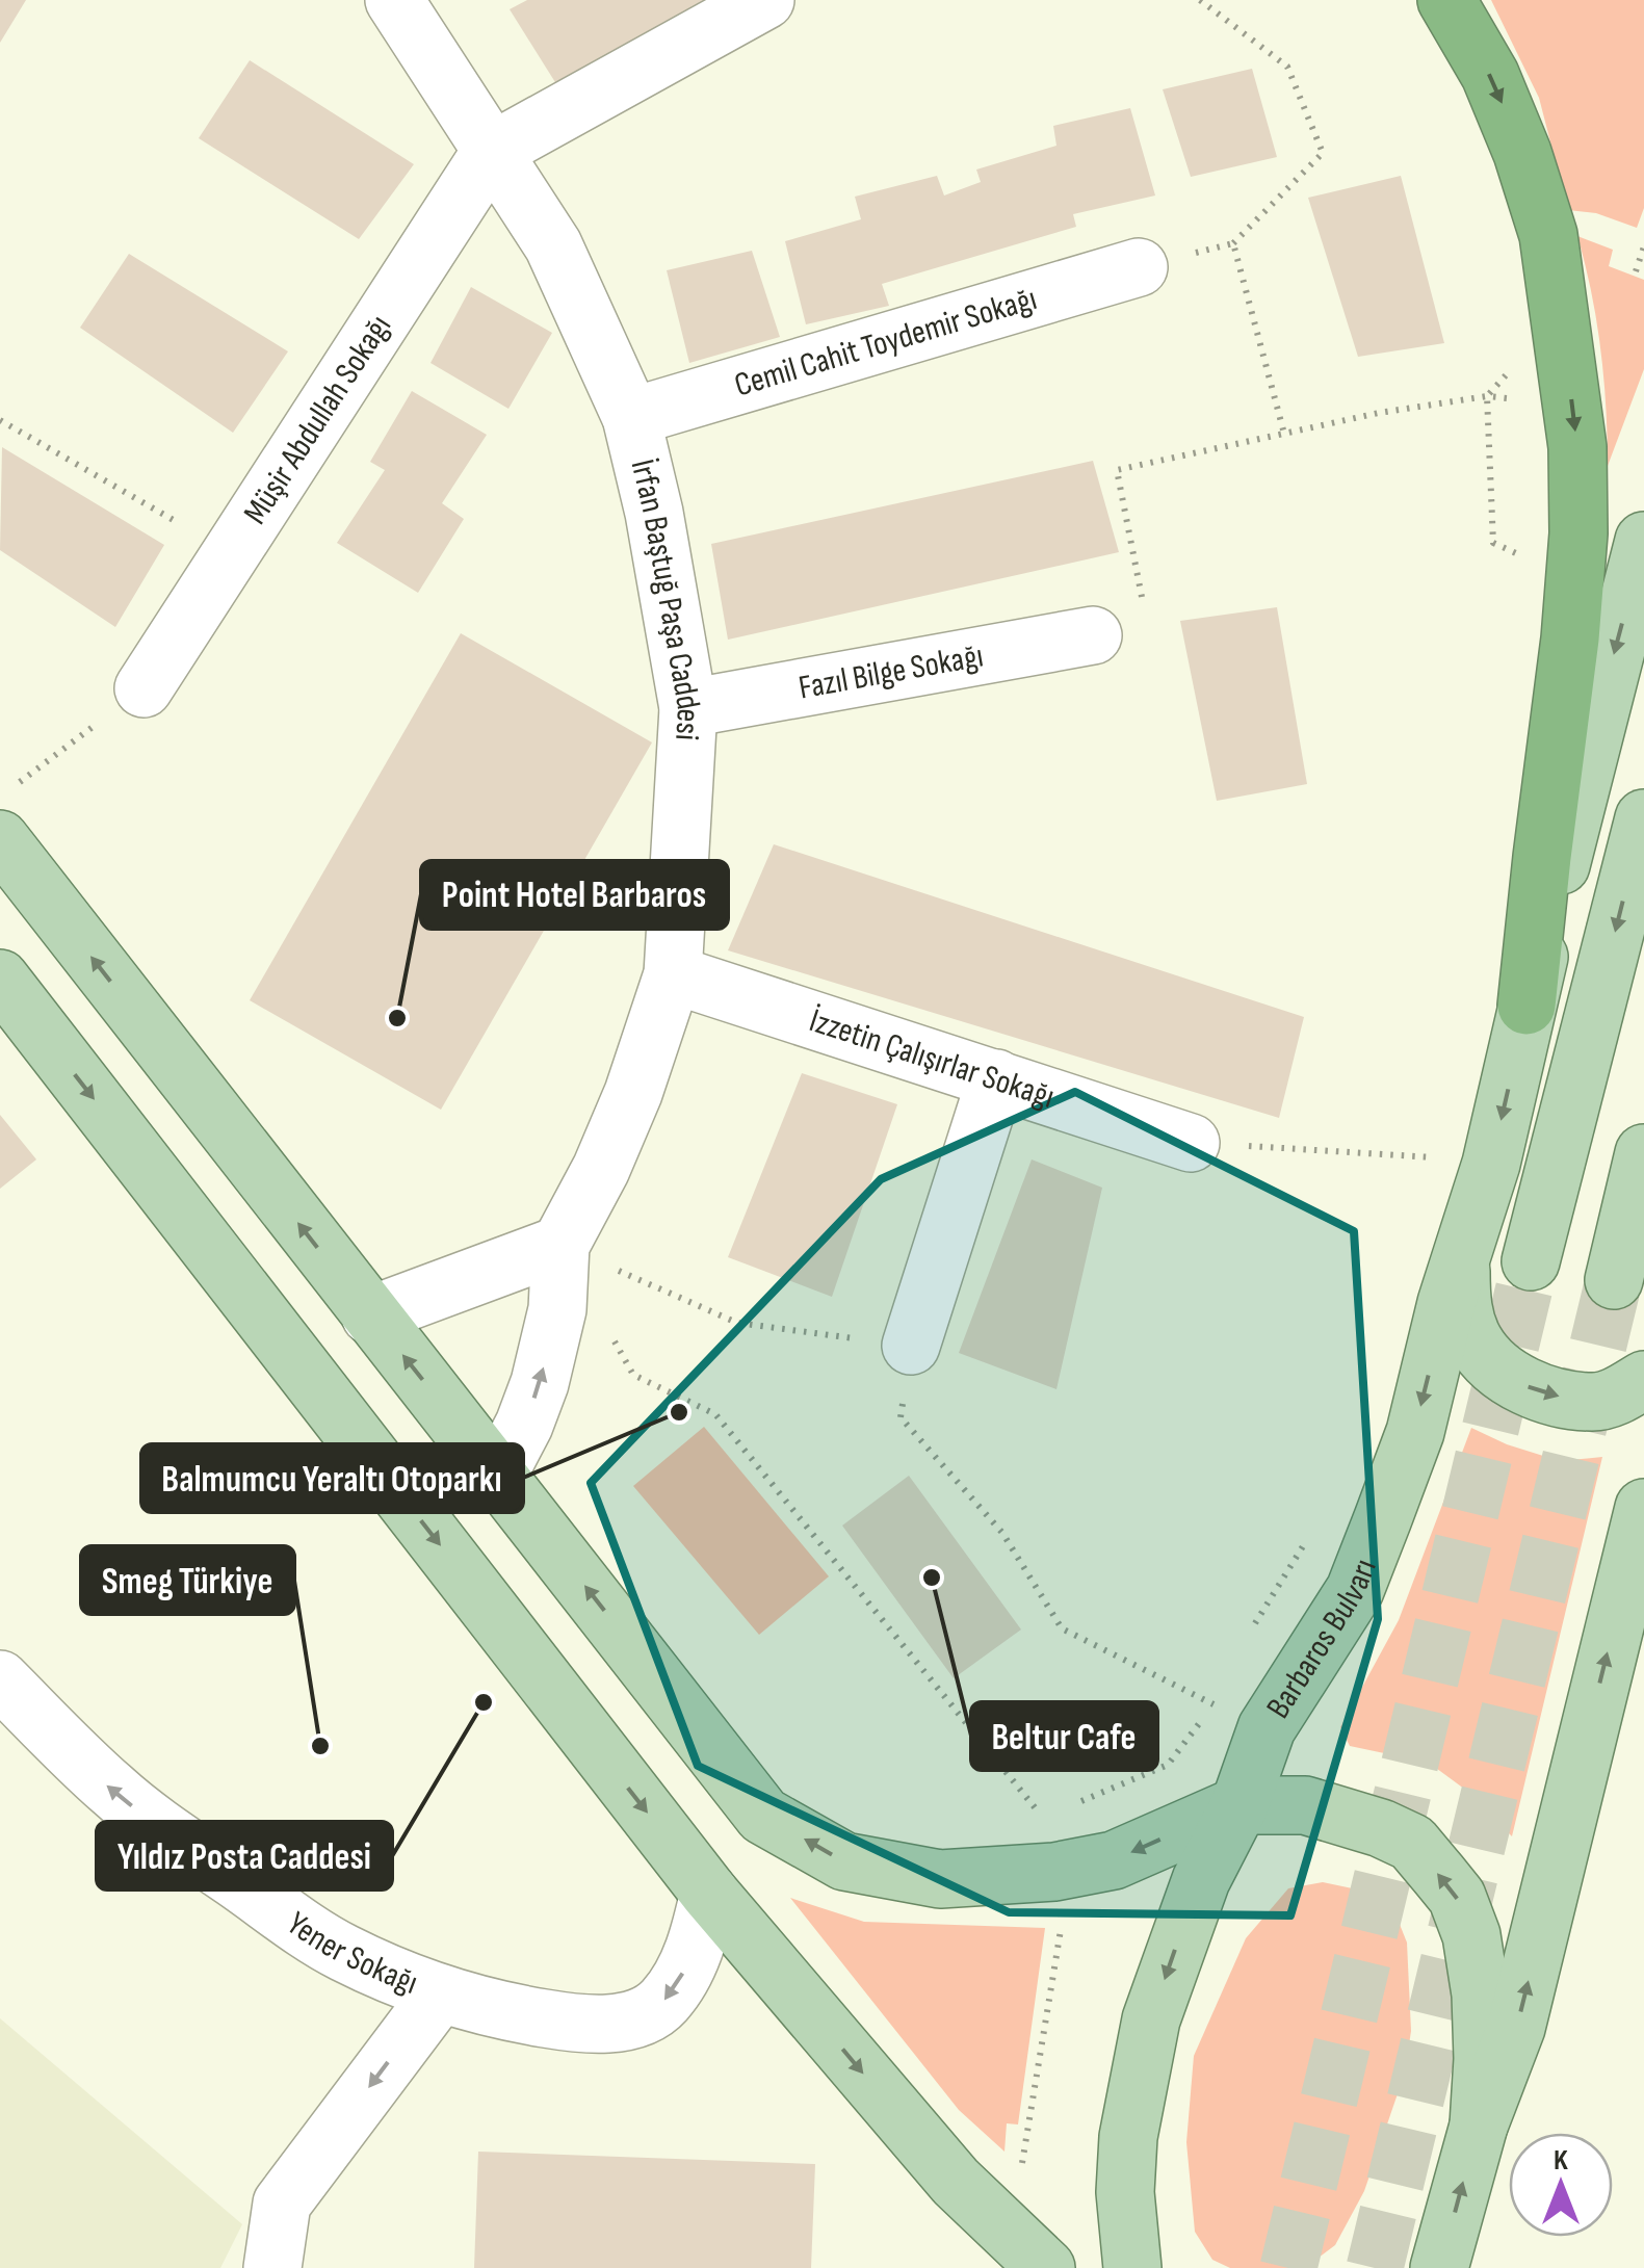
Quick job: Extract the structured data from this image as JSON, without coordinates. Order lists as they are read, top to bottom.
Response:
{
  "streets": {
    "main road": ["Barbaros Bulvarı"],
    "street": [
      "Cemil Cahit Toydemir Sokağı",
      "Müşir Abdullah Sokağı",
      "İrfan Baştuğ Paşa Caddesi",
      "Fazıl Bilge Sokağı",
      "İzzetin Çalışırlar Sokağı",
      "Yener Sokağı"
    ]
  },
  "crossings": [
    ["Cemil Cahit Toydemir Sokağı", "İrfan Baştuğ Paşa Caddesi"],
    ["Müşir Abdullah Sokağı", "İrfan Baştuğ Paşa Caddesi"],
    ["İrfan Baştuğ Paşa Caddesi", "Fazıl Bilge Sokağı"],
    ["İrfan Baştuğ Paşa Caddesi", "İzzetin Çalışırlar Sokağı"]
  ],
  "one_way": ["Yener Sokağı"],
  "places": [
    "Point Hotel Barbaros",
    "Balmumcu Yeraltı Otoparkı",
    "Beltur Cafe",
    "Yıldız Posta Caddesi",
    "Smeg Türkiye"
  ],
  "north": "top"
}
